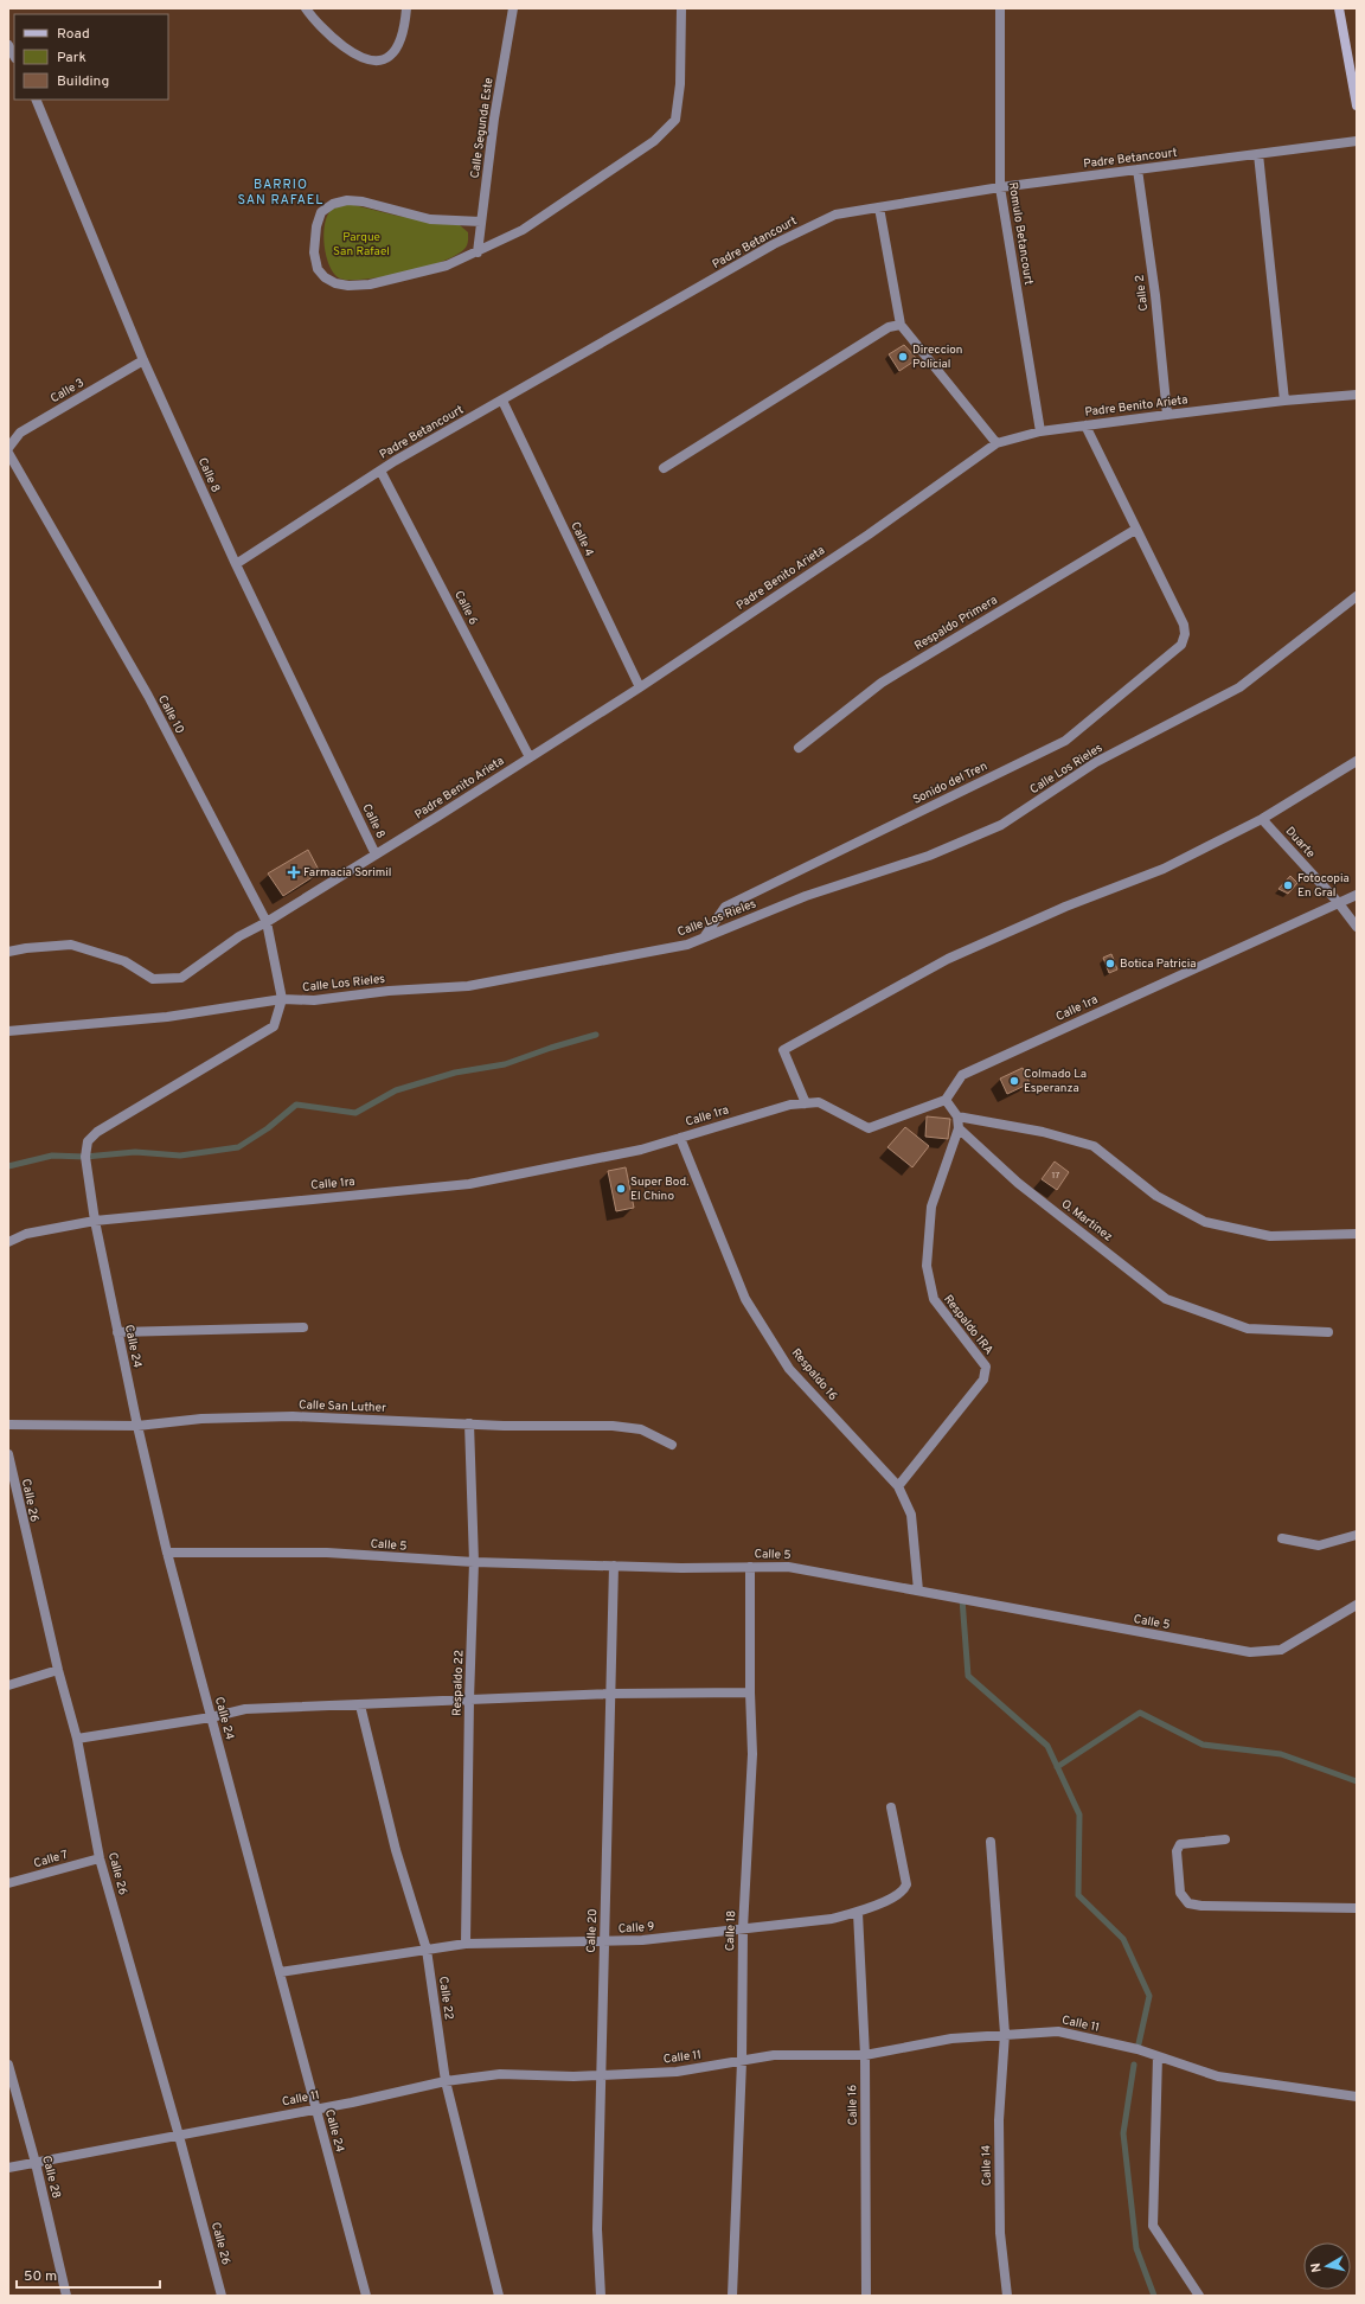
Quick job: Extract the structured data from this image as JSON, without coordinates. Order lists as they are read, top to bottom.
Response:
{
  "streets": {
    "street": [
      "Calle Segunda Este",
      "Padre Betancourt",
      "Romulo Betancourt",
      "Calle 2",
      "Calle 3",
      "Padre Benito Arieta",
      "Calle 8",
      "Calle 4",
      "Calle 6",
      "Respaldo Primera",
      "Calle 10",
      "Calle Los Rieles",
      "Sonido del Tren",
      "Duarte",
      "Calle 1ra",
      "O. Martinez",
      "Respaldo 1RA",
      "Calle 24",
      "Respaldo 16",
      "Calle San Luther",
      "Calle 26",
      "Calle 5",
      "Respaldo 22",
      "Calle 7",
      "Calle 9",
      "Calle 20",
      "Calle 18",
      "Calle 22",
      "Calle 11",
      "Calle 16",
      "Calle 14",
      "Calle 28"
    ]
  },
  "crossings": [
    ["Padre Betancourt", "Romulo Betancourt"],
    ["Padre Betancourt", "Calle 2"],
    ["Padre Betancourt", "Calle 8"],
    ["Padre Betancourt", "Calle 4"],
    ["Padre Betancourt", "Calle 6"],
    ["Romulo Betancourt", "Padre Benito Arieta"],
    ["Calle 2", "Padre Benito Arieta"],
    ["Calle 3", "Calle 8"],
    ["Padre Benito Arieta", "Calle 8"],
    ["Padre Benito Arieta", "Calle 4"],
    ["Padre Benito Arieta", "Calle 6"],
    ["Padre Benito Arieta", "Calle 10"],
    ["Respaldo Primera", "Sonido del Tren"],
    ["Calle 10", "Calle Los Rieles"],
    ["Calle 10", "Calle 24"],
    ["Calle Los Rieles", "Sonido del Tren"],
    ["Calle Los Rieles", "Calle 24"],
    ["Duarte", "Calle 1ra"],
    ["Calle 1ra", "Respaldo 1RA"],
    ["Calle 1ra", "Calle 24"],
    ["Calle 1ra", "Respaldo 16"],
    ["O. Martinez", "Respaldo 1RA"],
    ["Respaldo 1RA", "Respaldo 16"],
    ["Calle 24", "Calle San Luther"],
    ["Calle 24", "Calle 5"],
    ["Calle 24", "Calle 9"],
    ["Calle 24", "Calle 11"],
    ["Respaldo 16", "Calle 5"],
    ["Calle San Luther", "Respaldo 22"],
    ["Calle 26", "Calle 7"],
    ["Calle 26", "Calle 11"],
    ["Calle 5", "Respaldo 22"],
    ["Calle 5", "Calle 20"],
    ["Calle 5", "Calle 18"],
    ["Respaldo 22", "Calle 9"],
    ["Calle 9", "Calle 20"],
    ["Calle 9", "Calle 18"],
    ["Calle 9", "Calle 22"],
    ["Calle 9", "Calle 16"],
    ["Calle 20", "Calle 11"],
    ["Calle 18", "Calle 11"],
    ["Calle 22", "Calle 11"],
    ["Calle 11", "Calle 16"],
    ["Calle 11", "Calle 14"],
    ["Calle 11", "Calle 28"]
  ],
  "districts": ["BARRIO SAN RAFAEL"],
  "parks": ["Parque San Rafael"],
  "places": {
    "other": [
      "Direccion Policial",
      "Fotocopia En Gral",
      "Botica Patricia",
      "Colmado La Esperanza",
      "Super Bod. El Chino"
    ],
    "health": ["Farmacia Sorimil"]
  },
  "house_numbers": ["17"],
  "legend": ["Road", "Park", "Building"],
  "scale_bar": "50 m",
  "north": "left"
}
